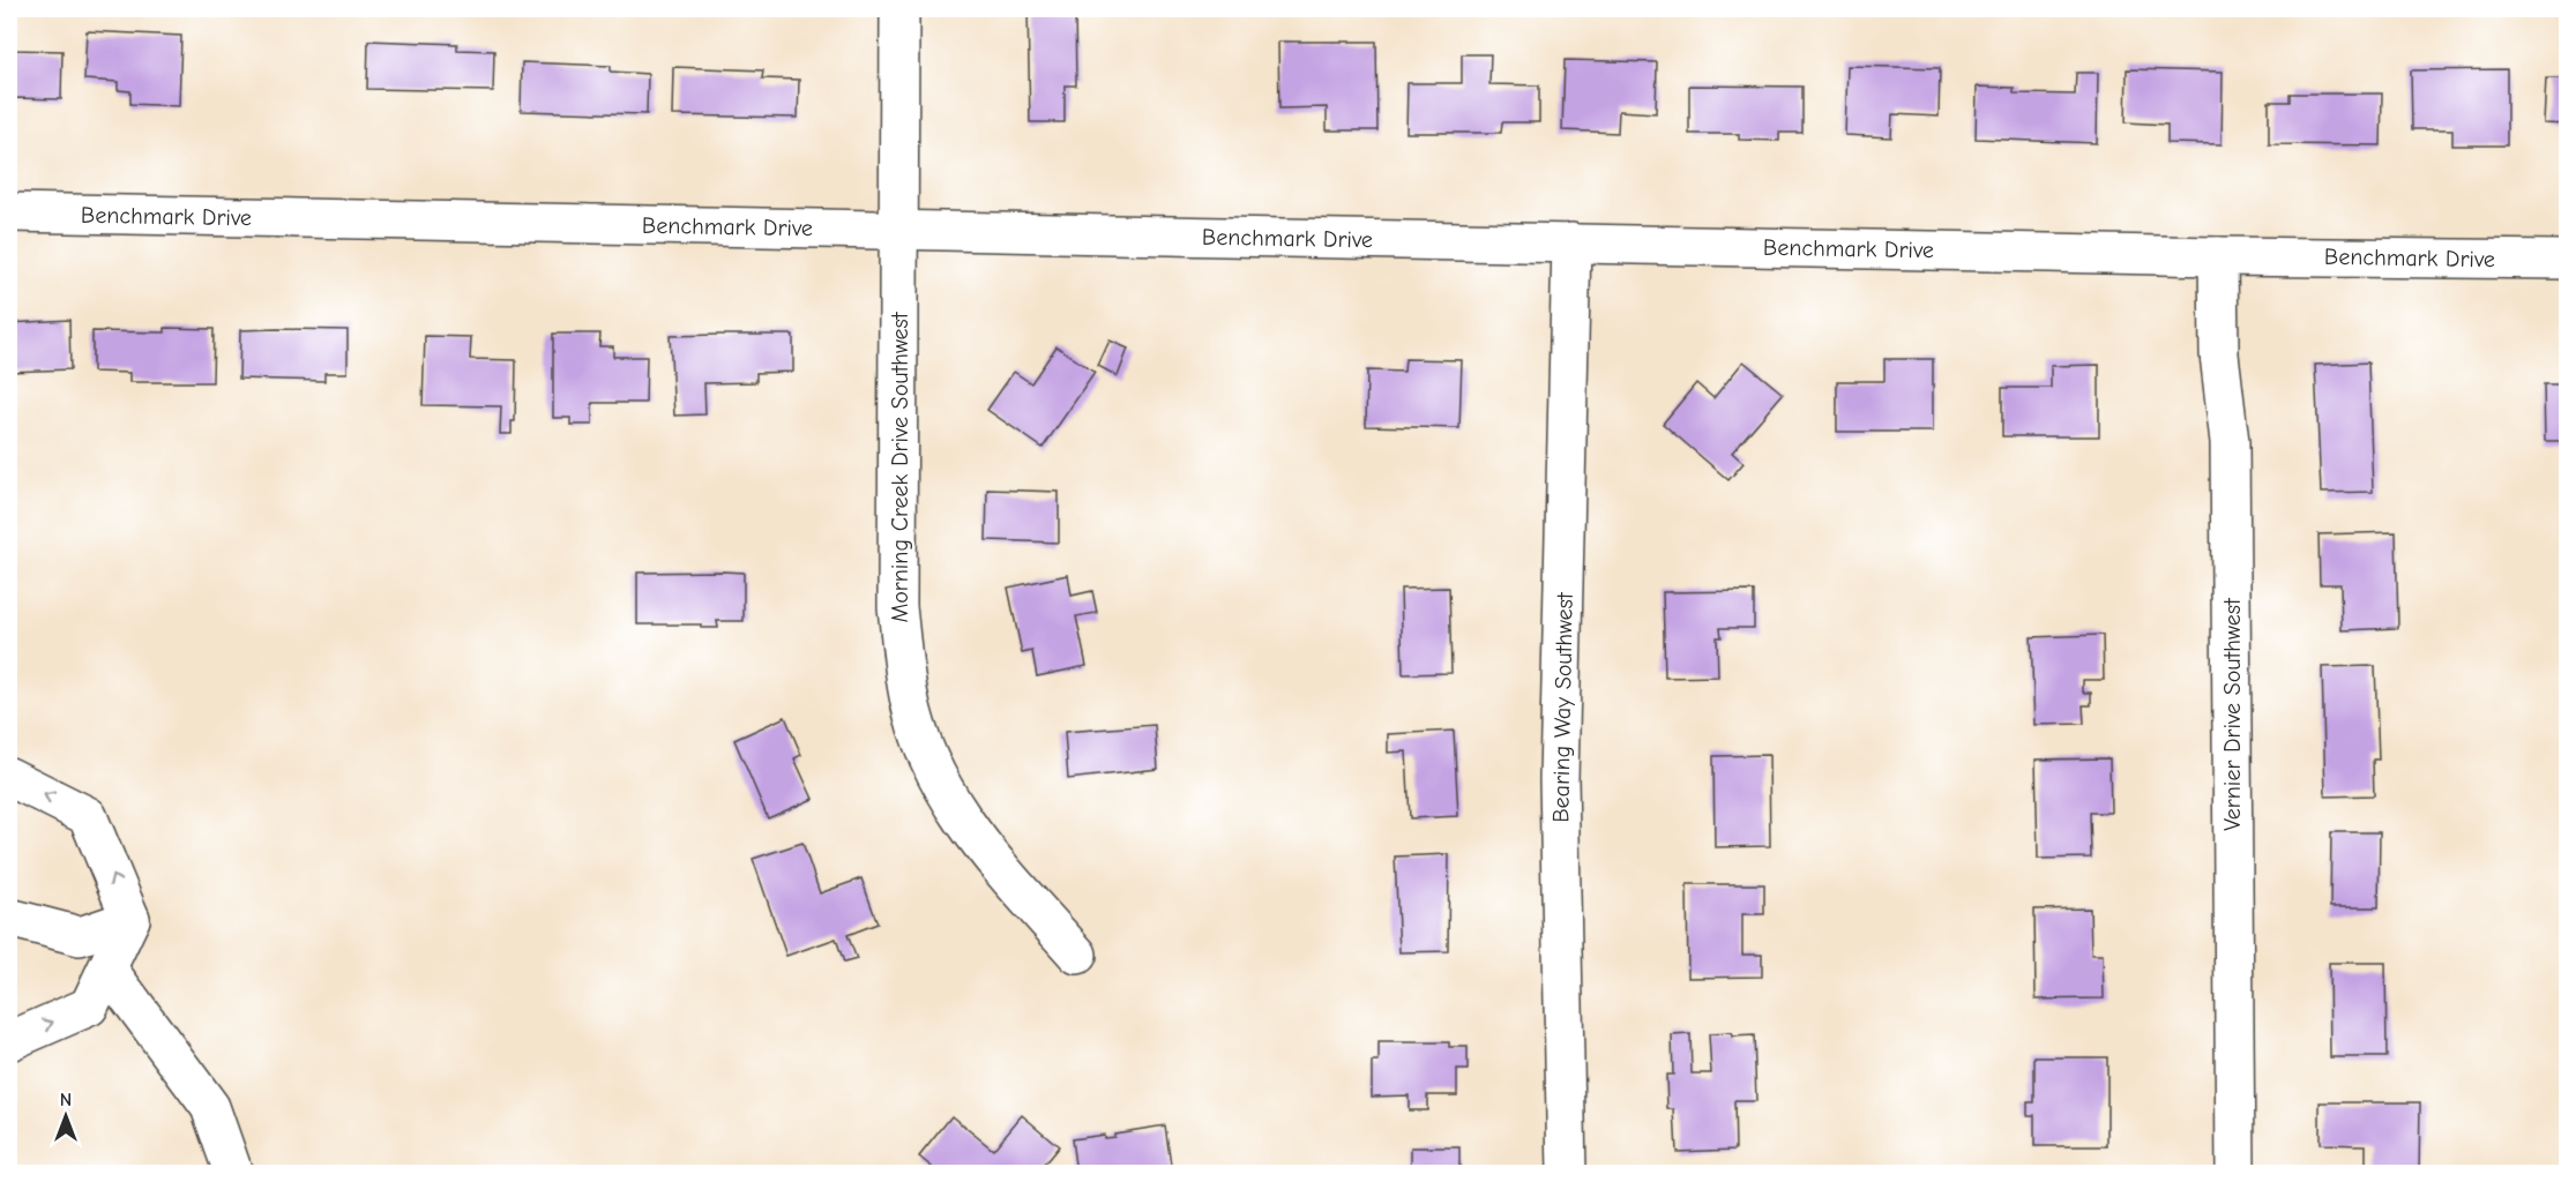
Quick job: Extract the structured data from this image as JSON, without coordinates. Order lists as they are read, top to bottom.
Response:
{
  "streets": {
    "street": [
      "Benchmark Drive",
      "Morning Creek Drive Southwest",
      "Bearing Way Southwest",
      "Vernier Drive Southwest"
    ]
  },
  "crossings": [
    ["Benchmark Drive", "Morning Creek Drive Southwest"],
    ["Benchmark Drive", "Bearing Way Southwest"],
    ["Benchmark Drive", "Vernier Drive Southwest"]
  ],
  "north": "top"
}
